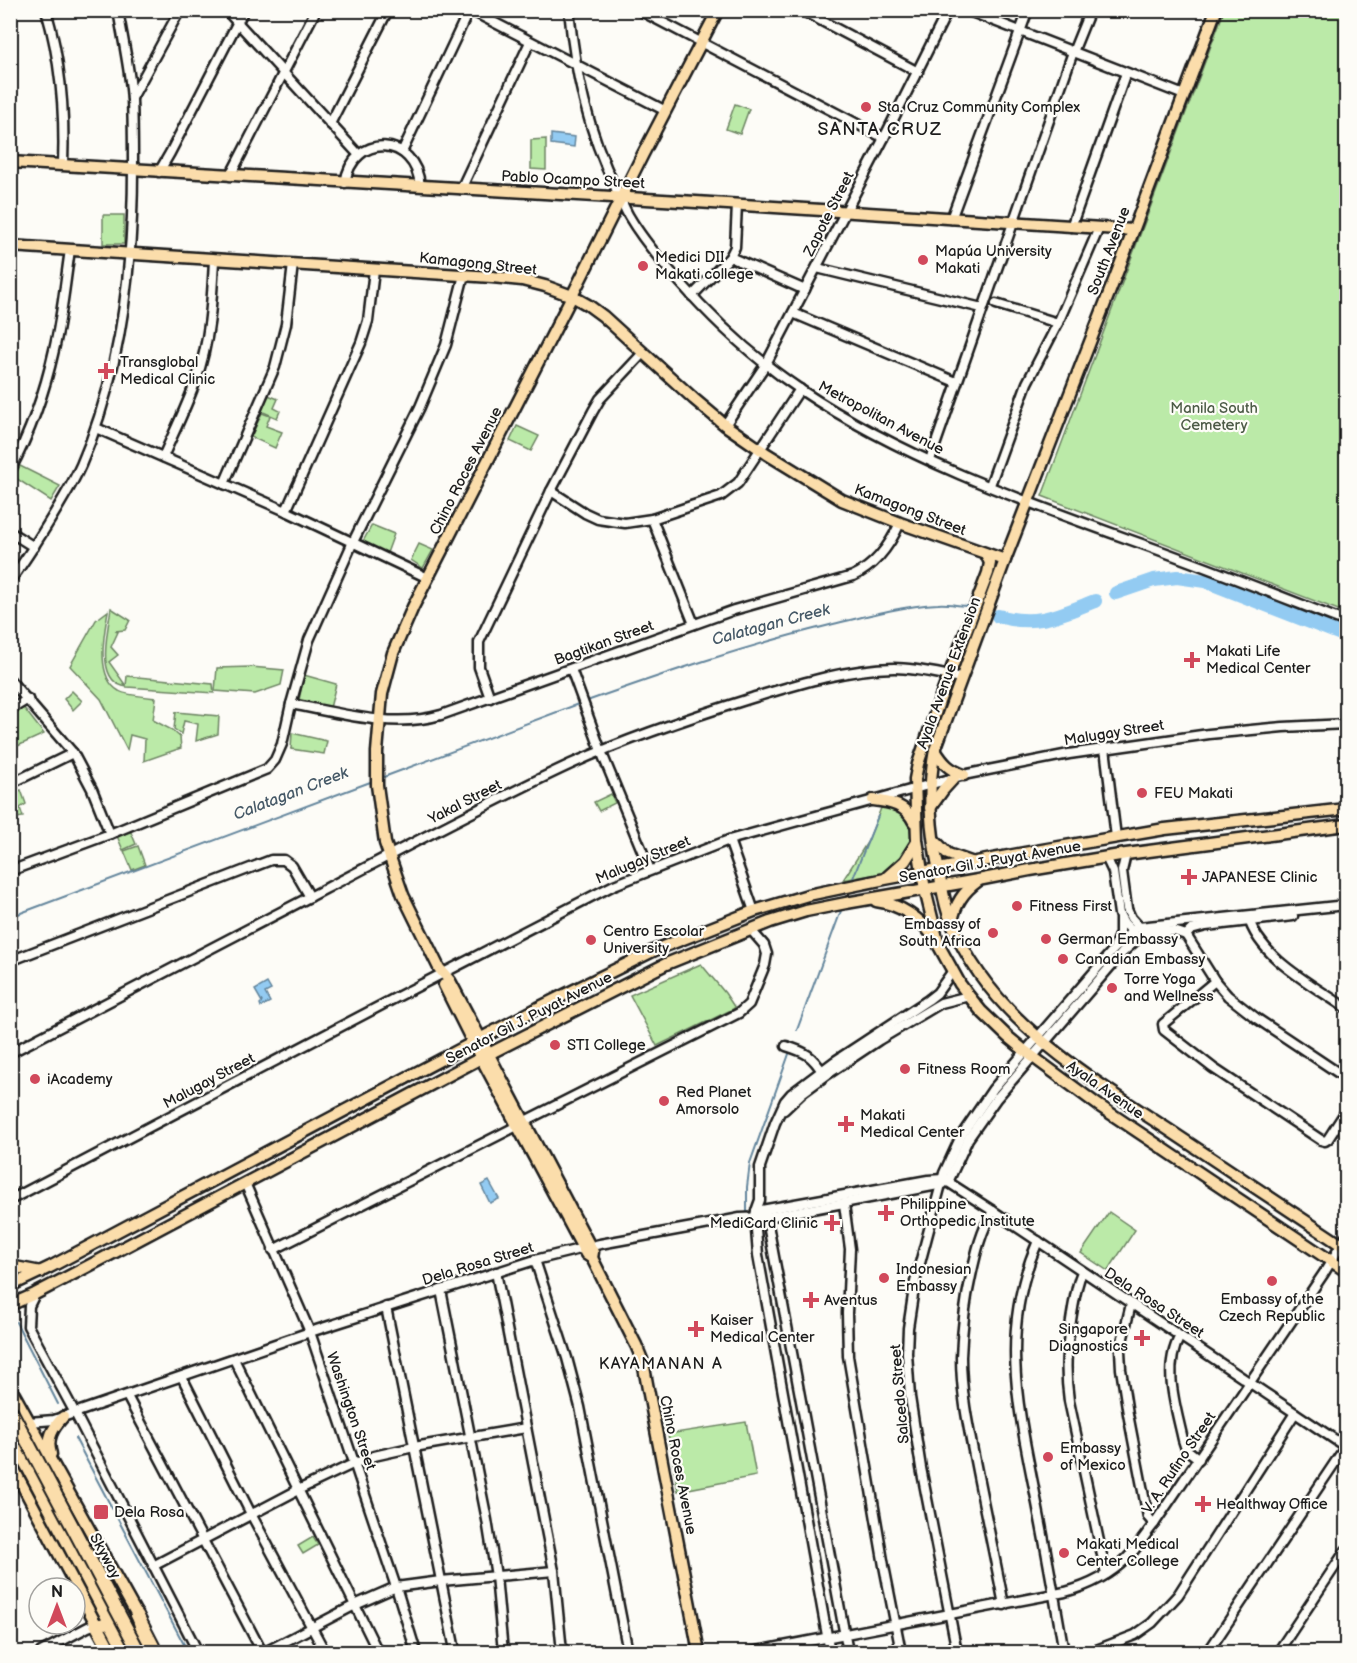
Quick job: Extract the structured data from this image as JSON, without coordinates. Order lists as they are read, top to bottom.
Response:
{
  "streets": {
    "highway": ["Skyway"],
    "main road": [
      "Pablo Ocampo Street",
      "South Avenue",
      "Kamagong Street",
      "Chino Roces Avenue",
      "Ayala Avenue Extension",
      "Senator Gil J. Puyat Avenue",
      "Ayala Avenue"
    ],
    "street": [
      "Zapote Street",
      "Metropolitan Avenue",
      "Bagtikan Street",
      "Malugay Street",
      "Yakal Street",
      "Dela Rosa Street",
      "Salcedo Street",
      "Washington Street",
      "V. A. Rufino Street"
    ]
  },
  "crossings": [
    ["Pablo Ocampo Street", "Zapote Street"],
    ["Pablo Ocampo Street", "South Avenue"],
    ["Pablo Ocampo Street", "Metropolitan Avenue"],
    ["Pablo Ocampo Street", "Chino Roces Avenue"],
    ["Zapote Street", "Kamagong Street"],
    ["Zapote Street", "Metropolitan Avenue"],
    ["South Avenue", "Metropolitan Avenue"],
    ["South Avenue", "Ayala Avenue Extension"],
    ["Kamagong Street", "Chino Roces Avenue"],
    ["Kamagong Street", "Bagtikan Street"],
    ["Kamagong Street", "Ayala Avenue Extension"],
    ["Metropolitan Avenue", "Chino Roces Avenue"],
    ["Metropolitan Avenue", "Ayala Avenue Extension"],
    ["Chino Roces Avenue", "Bagtikan Street"],
    ["Chino Roces Avenue", "Malugay Street"],
    ["Chino Roces Avenue", "Yakal Street"],
    ["Chino Roces Avenue", "Senator Gil J. Puyat Avenue"],
    ["Chino Roces Avenue", "Dela Rosa Street"],
    ["Ayala Avenue Extension", "Malugay Street"],
    ["Ayala Avenue Extension", "Yakal Street"],
    ["Ayala Avenue Extension", "Senator Gil J. Puyat Avenue"],
    ["Ayala Avenue Extension", "Ayala Avenue"],
    ["Senator Gil J. Puyat Avenue", "Ayala Avenue"],
    ["Senator Gil J. Puyat Avenue", "Washington Street"],
    ["Ayala Avenue", "Salcedo Street"],
    ["Ayala Avenue", "V. A. Rufino Street"],
    ["Dela Rosa Street", "Salcedo Street"],
    ["Dela Rosa Street", "Washington Street"],
    ["Dela Rosa Street", "V. A. Rufino Street"],
    ["Salcedo Street", "V. A. Rufino Street"]
  ],
  "districts": ["SANTA CRUZ", "KAYAMANAN A"],
  "water": ["Calatagan Creek"],
  "parks": ["Manila South Cemetery"],
  "places": {
    "other": [
      "Sta. Cruz Community Complex",
      "Mapúa University Makati",
      "Medici DII Makati college",
      "FEU Makati",
      "Fitness First",
      "Embassy of South Africa",
      "German Embassy",
      "Centro Escolar University",
      "Canadian Embassy",
      "Torre Yoga and Wellness",
      "STI College",
      "Fitness Room",
      "iAcademy",
      "Red Planet Amorsolo",
      "Indonesian Embassy",
      "Embassy of the Czech Republic",
      "Embassy of Mexico",
      "Makati Medical Center College"
    ],
    "health": [
      "Transglobal Medical Clinic",
      "Makati Life Medical Center",
      "JAPANESE Clinic",
      "Makati Medical Center",
      "Philippine Orthopedic Institute",
      "MediCard Clinic",
      "Aventus",
      "Kaiser Medical Center",
      "Singapore Diagnostics",
      "Healthway Office"
    ],
    "transit": ["Dela Rosa"]
  },
  "north": "top"
}
